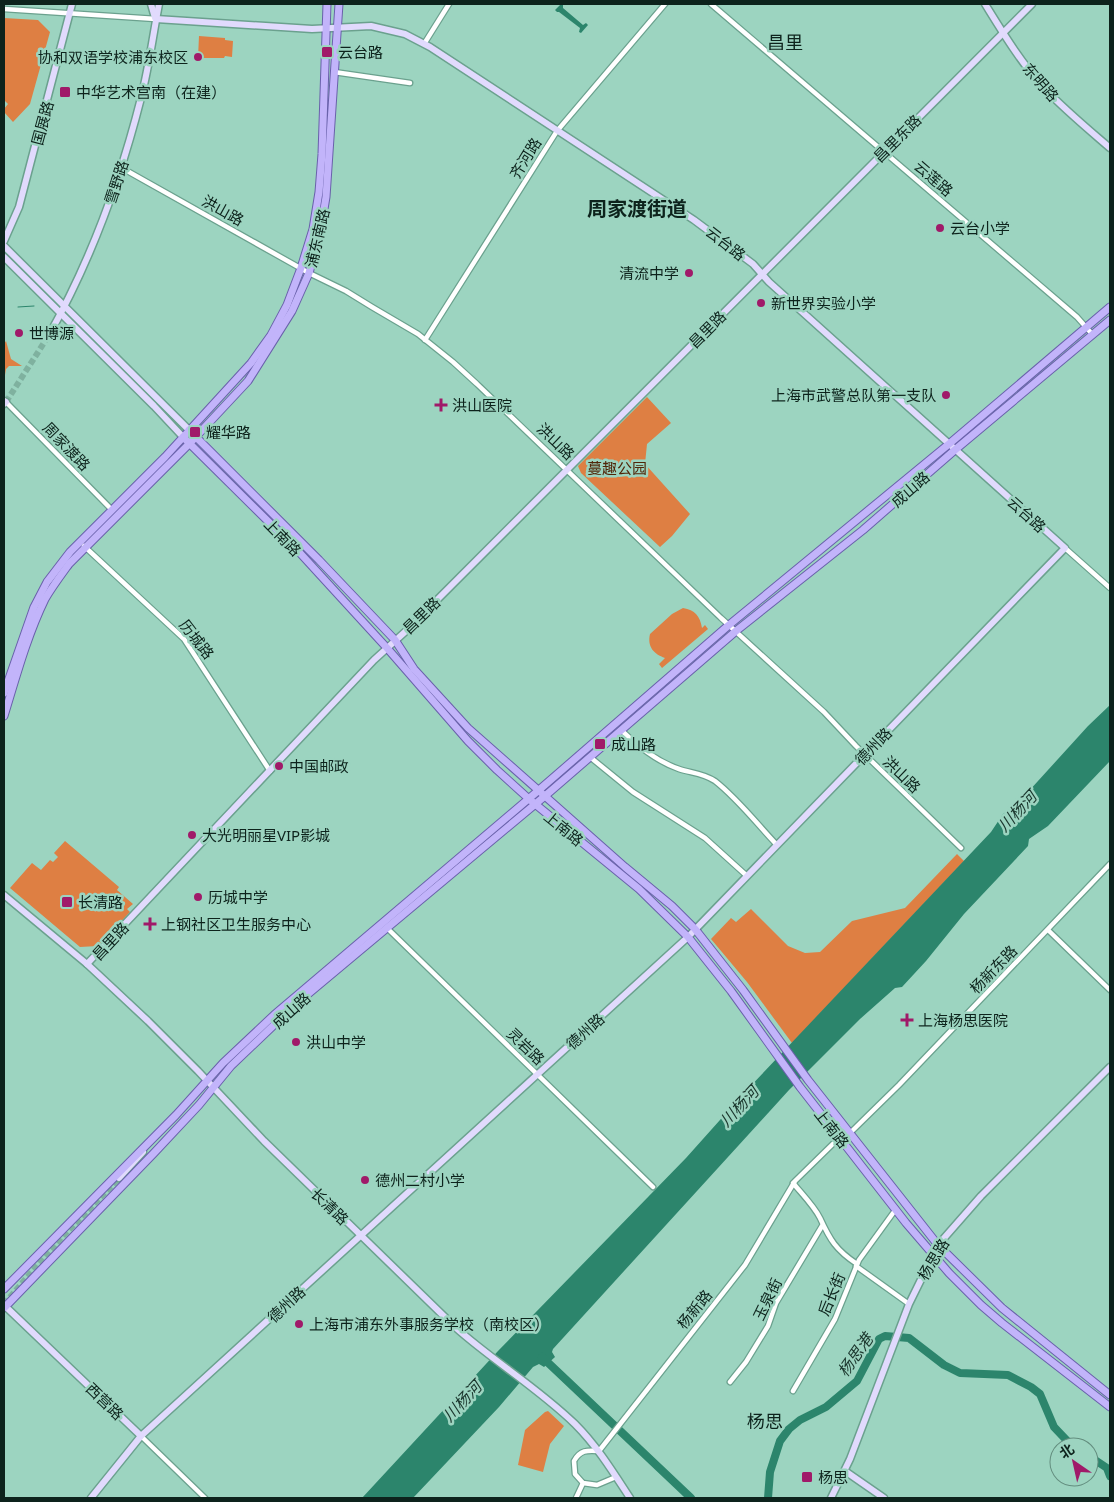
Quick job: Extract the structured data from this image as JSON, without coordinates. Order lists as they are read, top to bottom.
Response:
{
  "streets": {
    "main road": ["浦东南路", "成山路", "上南路"],
    "street": [
      "东明路",
      "国展路",
      "昌里东路",
      "齐河路",
      "云莲路",
      "雪野路",
      "洪山路",
      "云台路",
      "昌里路",
      "周家渡路",
      "历城路",
      "德州路",
      "杨新东路",
      "灵岩路",
      "长清路",
      "杨思路",
      "后长街",
      "玉泉街",
      "杨新路",
      "西营路"
    ]
  },
  "crossings": [
    ["东明路", "昌里东路"],
    ["国展路", "云台路"],
    ["昌里东路", "云莲路"],
    ["昌里东路", "云台路"],
    ["昌里东路", "昌里路"],
    ["齐河路", "洪山路"],
    ["齐河路", "云台路"],
    ["云莲路", "成山路"],
    ["雪野路", "洪山路"],
    ["雪野路", "云台路"],
    ["雪野路", "上南路"],
    ["洪山路", "浦东南路"],
    ["洪山路", "昌里路"],
    ["洪山路", "成山路"],
    ["洪山路", "德州路"],
    ["浦东南路", "云台路"],
    ["浦东南路", "上南路"],
    ["云台路", "昌里路"],
    ["云台路", "成山路"],
    ["云台路", "德州路"],
    ["昌里路", "上南路"],
    ["昌里路", "历城路"],
    ["昌里路", "长清路"],
    ["成山路", "上南路"],
    ["成山路", "灵岩路"],
    ["成山路", "长清路"],
    ["成山路", "西营路"],
    ["上南路", "德州路"],
    ["上南路", "杨新东路"],
    ["上南路", "杨思路"],
    ["上南路", "后长街"],
    ["上南路", "杨新路"],
    ["德州路", "灵岩路"],
    ["德州路", "长清路"],
    ["德州路", "西营路"],
    ["长清路", "杨新路"]
  ],
  "districts": ["昌里", "周家渡街道", "杨思"],
  "water": ["川杨河", "杨思港"],
  "parks": ["蔓趣公园"],
  "places": {
    "transit": [
      "云台路",
      "中华艺术宫南（在建）",
      "耀华路",
      "成山路",
      "长清路",
      "杨思"
    ],
    "other": [
      "协和双语学校浦东校区",
      "云台小学",
      "清流中学",
      "新世界实验小学",
      "世博源",
      "上海市武警总队第一支队",
      "中国邮政",
      "大光明丽星VIP影城",
      "历城中学",
      "洪山中学",
      "德州二村小学",
      "上海市浦东外事服务学校（南校区）"
    ],
    "health": ["洪山医院", "上钢社区卫生服务中心", "上海杨思医院"]
  },
  "north": "top left"
}
